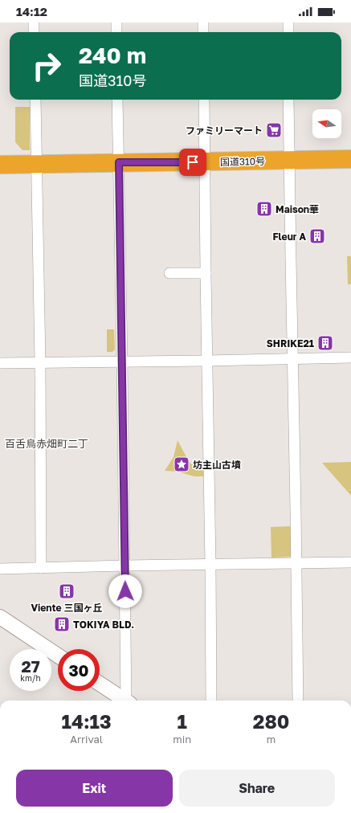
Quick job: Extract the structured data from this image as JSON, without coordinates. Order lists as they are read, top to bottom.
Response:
{
  "streets": {
    "highway": ["国道310号"]
  },
  "districts": ["百舌鳥赤畑町二丁"],
  "places": {
    "supermarket": ["ファミリーマート"],
    "building": [
      "Maison華",
      "Fleur A",
      "SHRIKE21",
      "Viente 三国ヶ丘",
      "TOKIYA BLD."
    ],
    "place": ["坊主山古墳"]
  },
  "north": "left",
  "page": {
    "status": "14:12",
    "turn": ["240 m", "国道310号"],
    "speed": "27 km/h",
    "limit": "30",
    "eta": [
      "14:13",
      "Arrival",
      "1",
      "min",
      "280",
      "m"
    ],
    "buttons": ["Exit", "Share"]
  }
}
